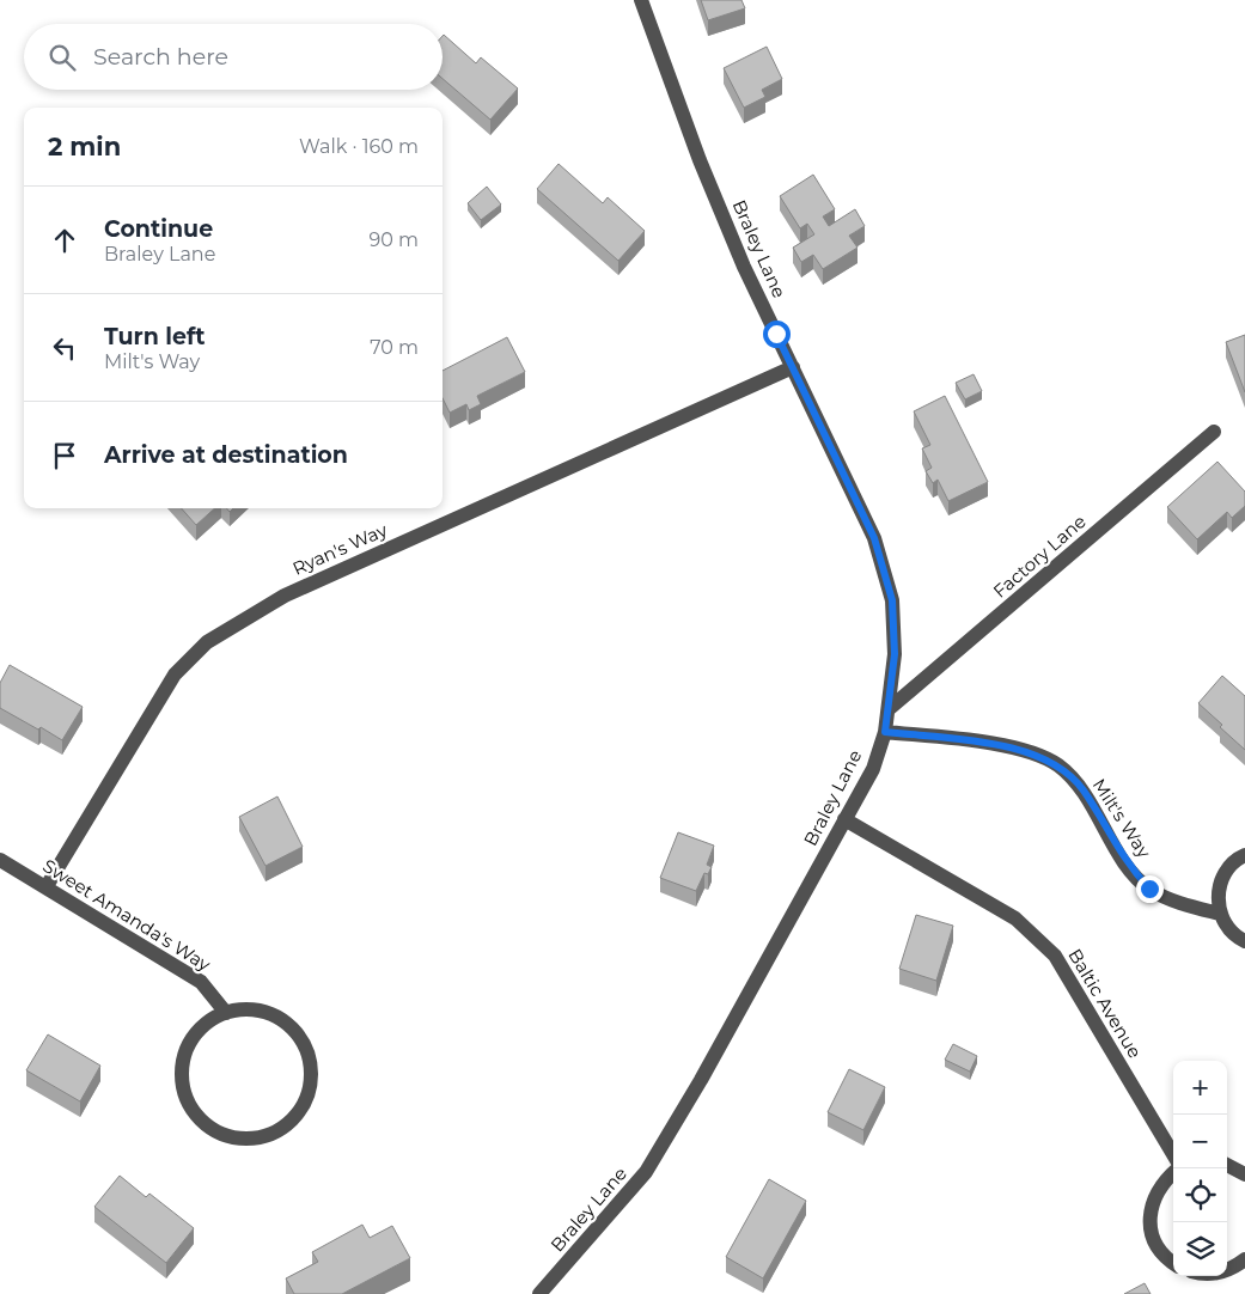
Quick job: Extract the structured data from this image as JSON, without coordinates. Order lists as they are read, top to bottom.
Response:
{
  "streets": {
    "street": [
      "Braley Lane",
      "Ryan's Way",
      "Factory Lane",
      "Milt's Way",
      "Sweet Amanda's Way",
      "Baltic Avenue"
    ]
  },
  "crossings": [
    ["Braley Lane", "Ryan's Way"],
    ["Braley Lane", "Factory Lane"],
    ["Braley Lane", "Milt's Way"],
    ["Braley Lane", "Baltic Avenue"],
    ["Ryan's Way", "Sweet Amanda's Way"]
  ],
  "page": {
    "search": "Search here",
    "heading": ["2 min", "Walk · 160 m"],
    "list": [
      ["Continue", "Braley Lane", "90 m"],
      ["Turn left", "Milt's Way", "70 m"],
      "Arrive at destination"
    ],
    "map_buttons": ["+", "−"]
  }
}
